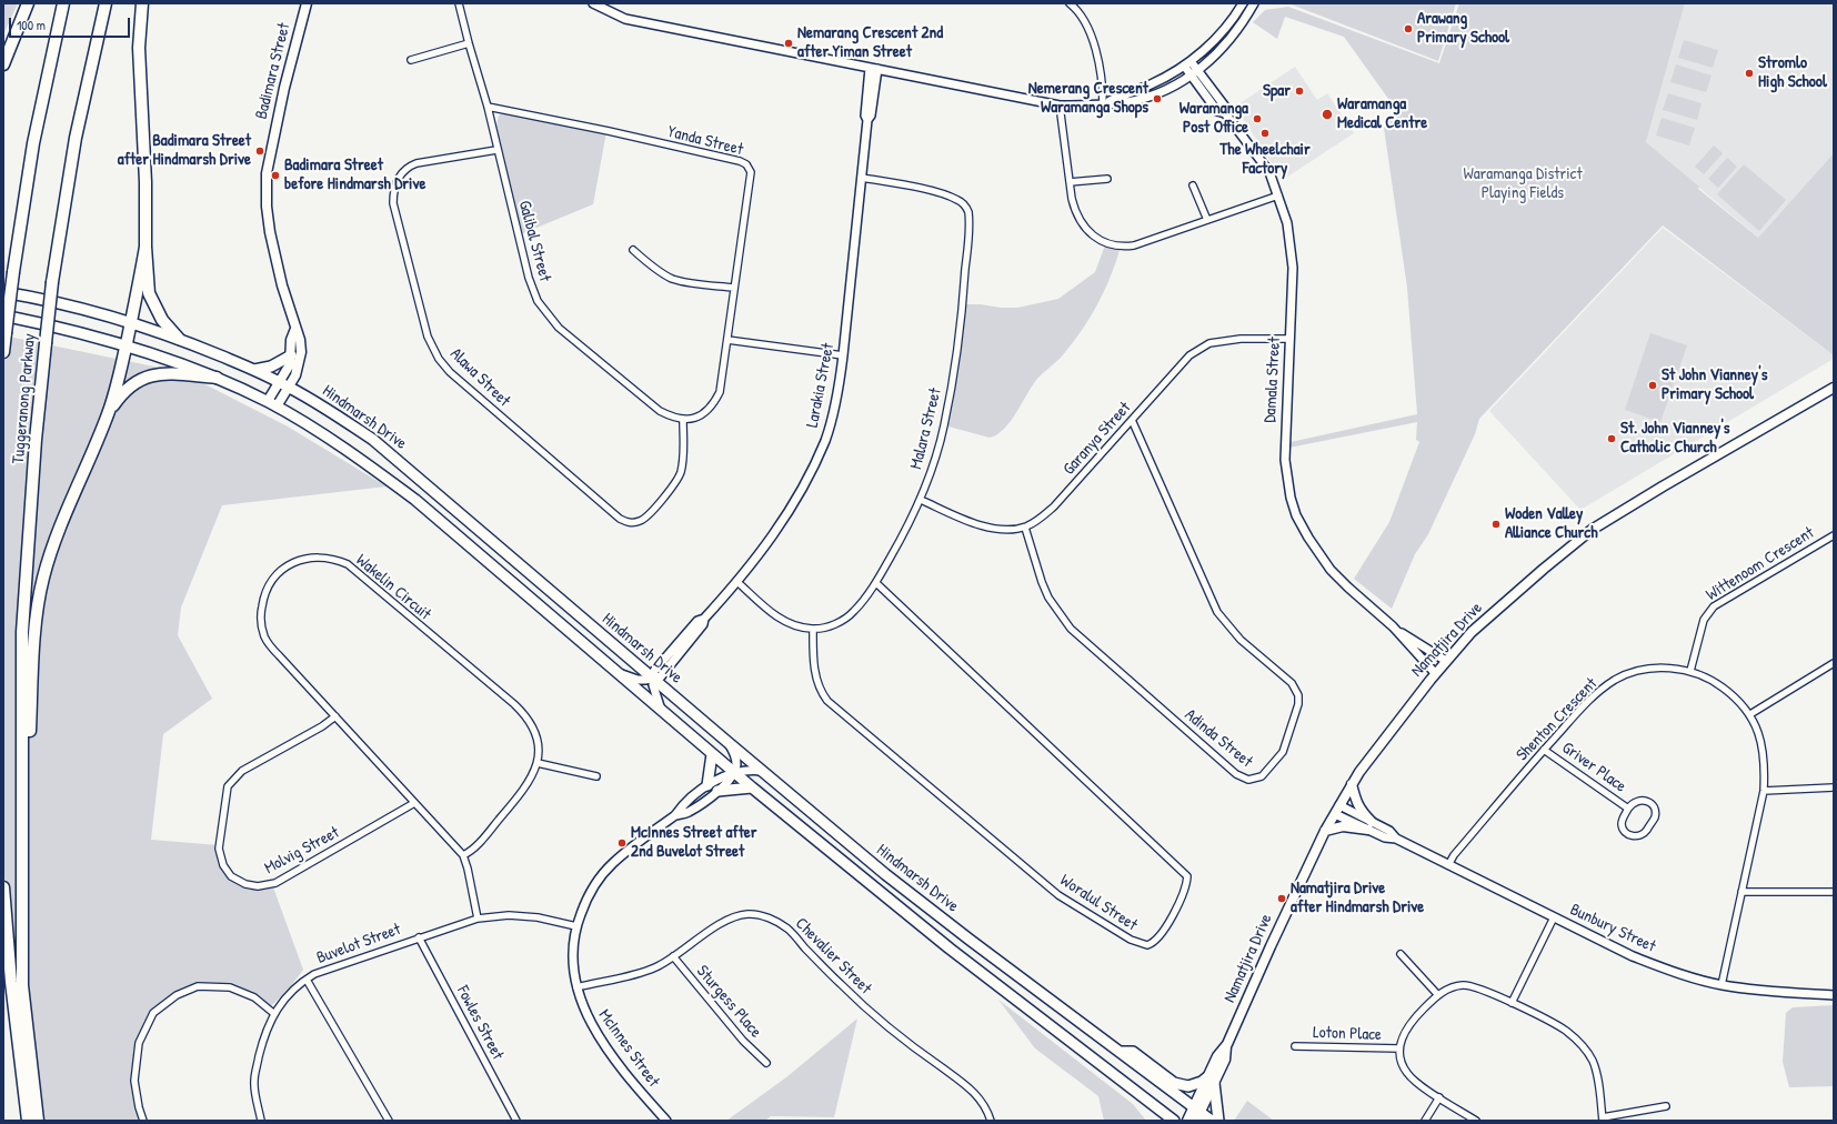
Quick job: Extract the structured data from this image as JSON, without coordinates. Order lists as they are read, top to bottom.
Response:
{
  "streets": {
    "highway": ["Tuggeranong Parkway"],
    "main road": ["Badimara Street", "Hindmarsh Drive", "Namatjira Drive"],
    "street": [
      "Yanda Street",
      "Galibal Street",
      "Alawa Street",
      "Damala Street",
      "Larakia Street",
      "Malara Street",
      "Garanya Street",
      "Wittenoom Crescent",
      "Wakelin Circuit",
      "Shenton Crescent",
      "Adinda Street",
      "Griver Place",
      "Molvig Street",
      "Woralul Street",
      "Bunbury Street",
      "Buvelot Street",
      "Chevalier Street",
      "Sturgess Place",
      "Fowles Street",
      "Loton Place",
      "McInnes Street"
    ]
  },
  "crossings": [
    ["Badimara Street", "Hindmarsh Drive"],
    ["Yanda Street", "Galibal Street"],
    ["Yanda Street", "Alawa Street"],
    ["Galibal Street", "Alawa Street"],
    ["Damala Street", "Garanya Street"],
    ["Damala Street", "Namatjira Drive"],
    ["Larakia Street", "Hindmarsh Drive"],
    ["Larakia Street", "Malara Street"],
    ["Hindmarsh Drive", "Namatjira Drive"],
    ["Hindmarsh Drive", "McInnes Street"],
    ["Malara Street", "Garanya Street"],
    ["Malara Street", "Woralul Street"],
    ["Garanya Street", "Adinda Street"],
    ["Wittenoom Crescent", "Shenton Crescent"],
    ["Wakelin Circuit", "Molvig Street"],
    ["Wakelin Circuit", "Buvelot Street"],
    ["Namatjira Drive", "Bunbury Street"],
    ["Shenton Crescent", "Griver Place"],
    ["Shenton Crescent", "Bunbury Street"],
    ["Buvelot Street", "Fowles Street"],
    ["Buvelot Street", "McInnes Street"],
    ["Chevalier Street", "Sturgess Place"],
    ["Chevalier Street", "McInnes Street"]
  ],
  "parks": ["Waramanga District Playing Fields"],
  "places": [
    "Arawang Primary School",
    "Nemarang Crescent 2nd after Yiman Street",
    "Stromlo High School",
    "Spar",
    "Nemerang Crescent Waramanga Shops",
    "Waramanga Medical Centre",
    "Waramanga Post Office",
    "The Wheelchair Factory",
    "Badimara Street after Hindmarsh Drive",
    "Badimara Street before Hindmarsh Drive",
    "St John Vianney's Primary School",
    "St. John Vianney's Catholic Church",
    "Woden Valley Alliance Church",
    "McInnes Street after 2nd Buvelot Street",
    "Namatjira Drive after Hindmarsh Drive"
  ],
  "scale_bar": "100 m"
}
